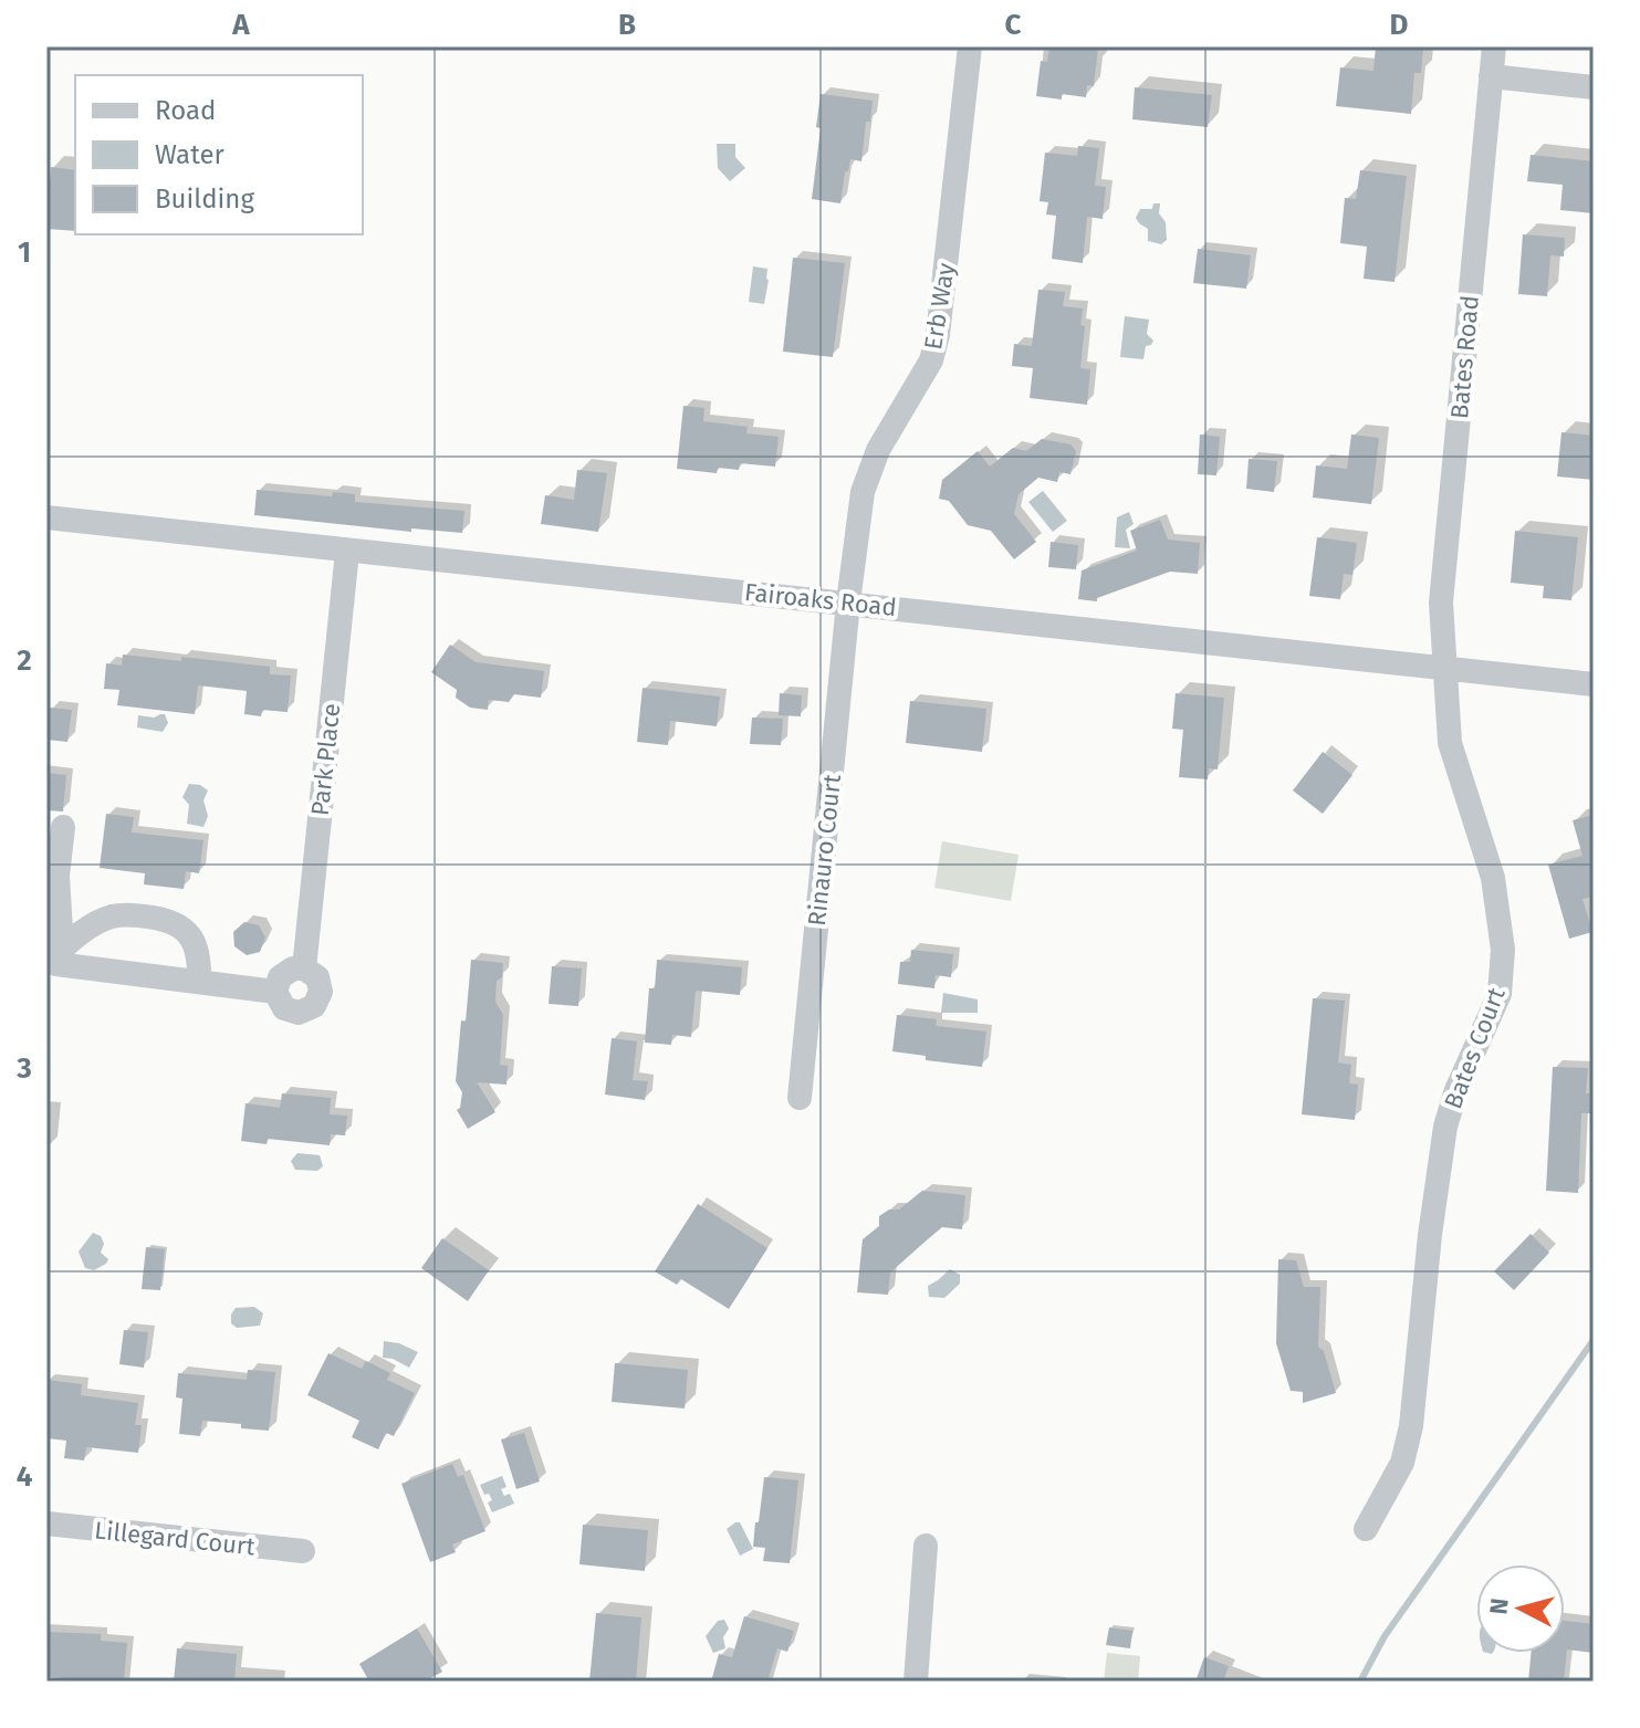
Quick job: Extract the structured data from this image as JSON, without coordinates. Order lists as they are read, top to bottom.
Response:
{
  "streets": {
    "street": [
      "Erb Way",
      "Bates Road",
      "Fairoaks Road",
      "Park Place",
      "Rinauro Court",
      "Bates Court",
      "Lillegard Court"
    ]
  },
  "crossings": [
    ["Erb Way", "Fairoaks Road"],
    ["Erb Way", "Rinauro Court"],
    ["Bates Road", "Fairoaks Road"],
    ["Bates Road", "Bates Court"],
    ["Fairoaks Road", "Park Place"],
    ["Fairoaks Road", "Rinauro Court"],
    ["Fairoaks Road", "Bates Court"]
  ],
  "legend": ["Road", "Water", "Building"],
  "north": "left",
  "grid": {
    "columns": [
      "A",
      "B",
      "C",
      "D"
    ],
    "rows": [
      "1",
      "2",
      "3",
      "4"
    ]
  }
}
